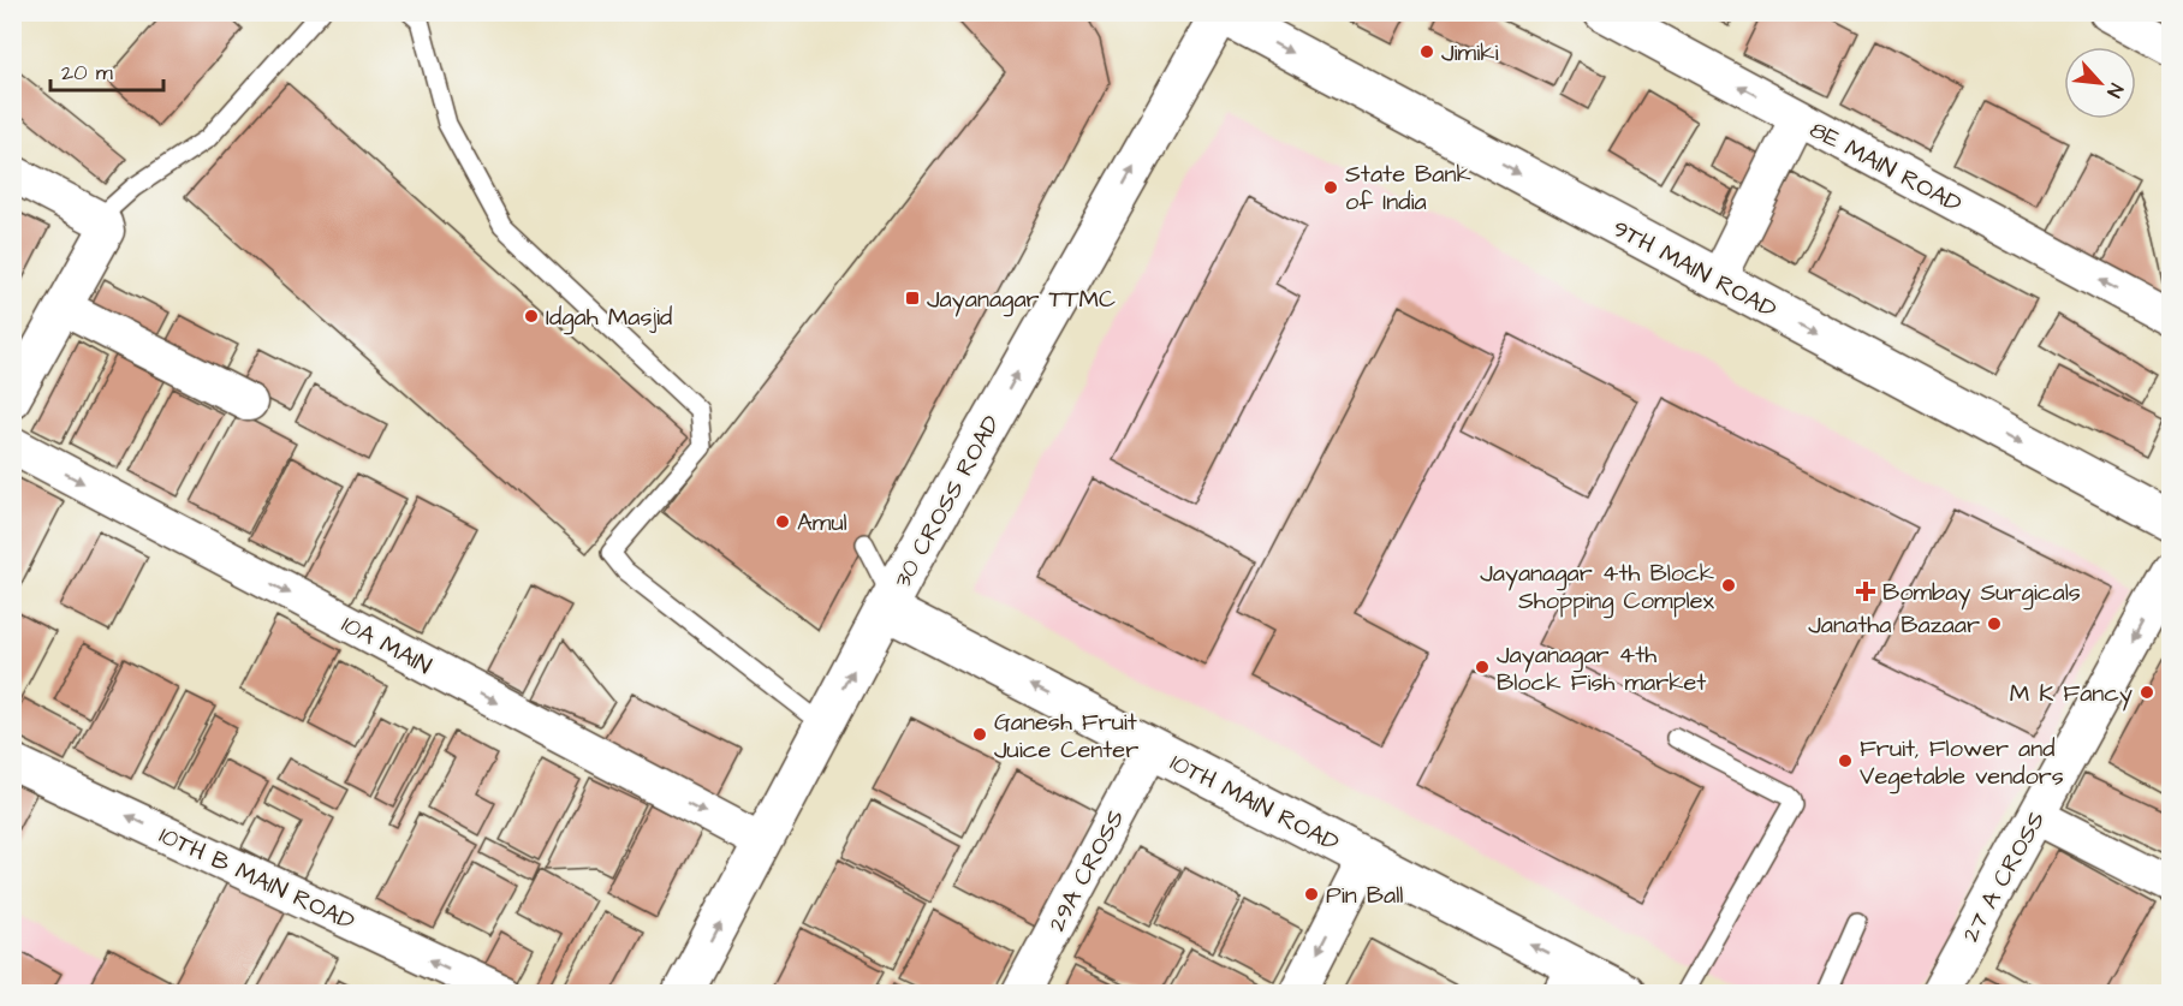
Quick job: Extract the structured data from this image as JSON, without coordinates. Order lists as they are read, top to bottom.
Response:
{
  "streets": {
    "main road": ["9TH MAIN ROAD", "30 CROSS ROAD", "10TH MAIN ROAD"],
    "street": [
      "8E MAIN ROAD",
      "10A MAIN",
      "29A CROSS",
      "27 A CROSS",
      "10TH B MAIN ROAD"
    ]
  },
  "crossings": [
    ["9TH MAIN ROAD", "30 CROSS ROAD"],
    ["30 CROSS ROAD", "10A MAIN"],
    ["30 CROSS ROAD", "10TH MAIN ROAD"],
    ["10TH MAIN ROAD", "29A CROSS"]
  ],
  "one_way": [
    "8E MAIN ROAD",
    "9TH MAIN ROAD",
    "30 CROSS ROAD",
    "10A MAIN",
    "10TH MAIN ROAD",
    "27 A CROSS",
    "10TH B MAIN ROAD"
  ],
  "places": {
    "other": [
      "Jimiki",
      "State Bank of India",
      "Idgah Masjid",
      "Amul",
      "Jayanagar 4th Block Shopping Complex",
      "Janatha Bazaar",
      "Jayanagar 4th Block Fish market",
      "M K Fancy",
      "Ganesh Fruit Juice Center",
      "Fruit, Flower and Vegetable vendors",
      "Pin Ball"
    ],
    "transit": ["Jayanagar TTMC"],
    "health": ["Bombay Surgicals"]
  },
  "scale_bar": "20 m",
  "north": "bottom right"
}
